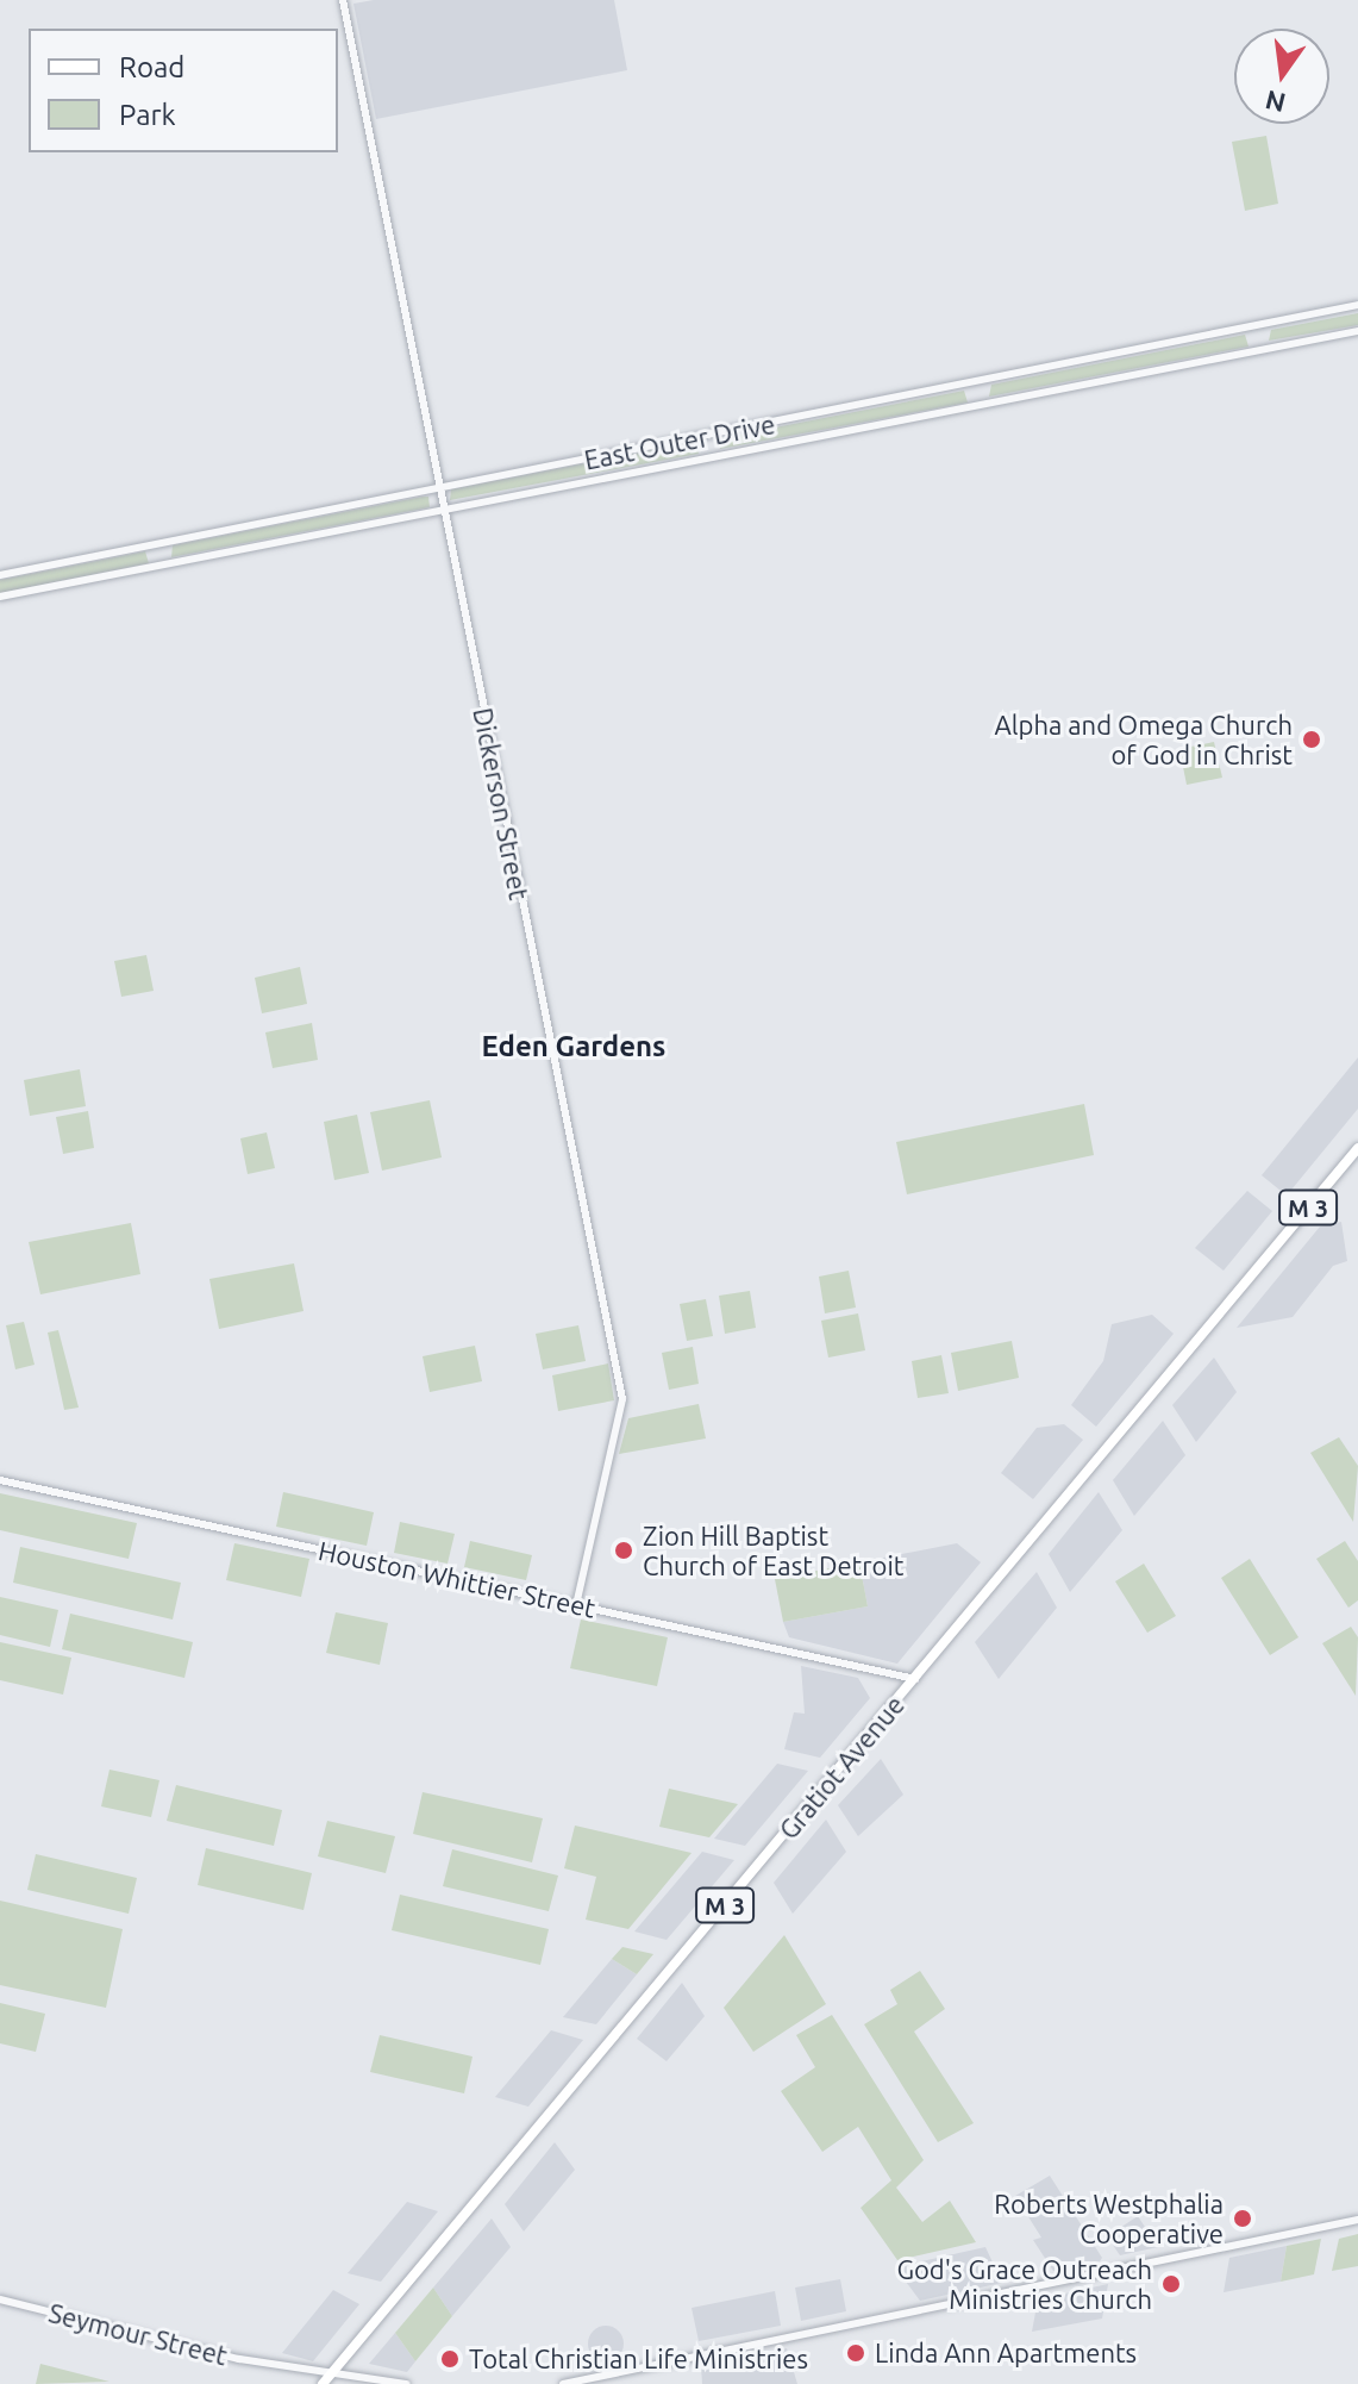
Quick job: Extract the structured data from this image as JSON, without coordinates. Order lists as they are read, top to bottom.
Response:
{
  "streets": {
    "main road": ["M 3", "Gratiot Avenue"],
    "street": [
      "East Outer Drive",
      "Dickerson Street",
      "Houston Whittier Street",
      "Seymour Street"
    ]
  },
  "crossings": [
    ["East Outer Drive", "Dickerson Street"],
    ["Dickerson Street", "Houston Whittier Street"],
    ["Houston Whittier Street", "Gratiot Avenue"],
    ["Gratiot Avenue", "Seymour Street"]
  ],
  "districts": ["Eden Gardens"],
  "places": [
    "Alpha and Omega Church of God in Christ",
    "Zion Hill Baptist Church of East Detroit",
    "Roberts Westphalia Cooperative",
    "God's Grace Outreach Ministries Church",
    "Linda Ann Apartments",
    "Total Christian Life Ministries"
  ],
  "legend": ["Road", "Park"],
  "north": "bottom"
}
